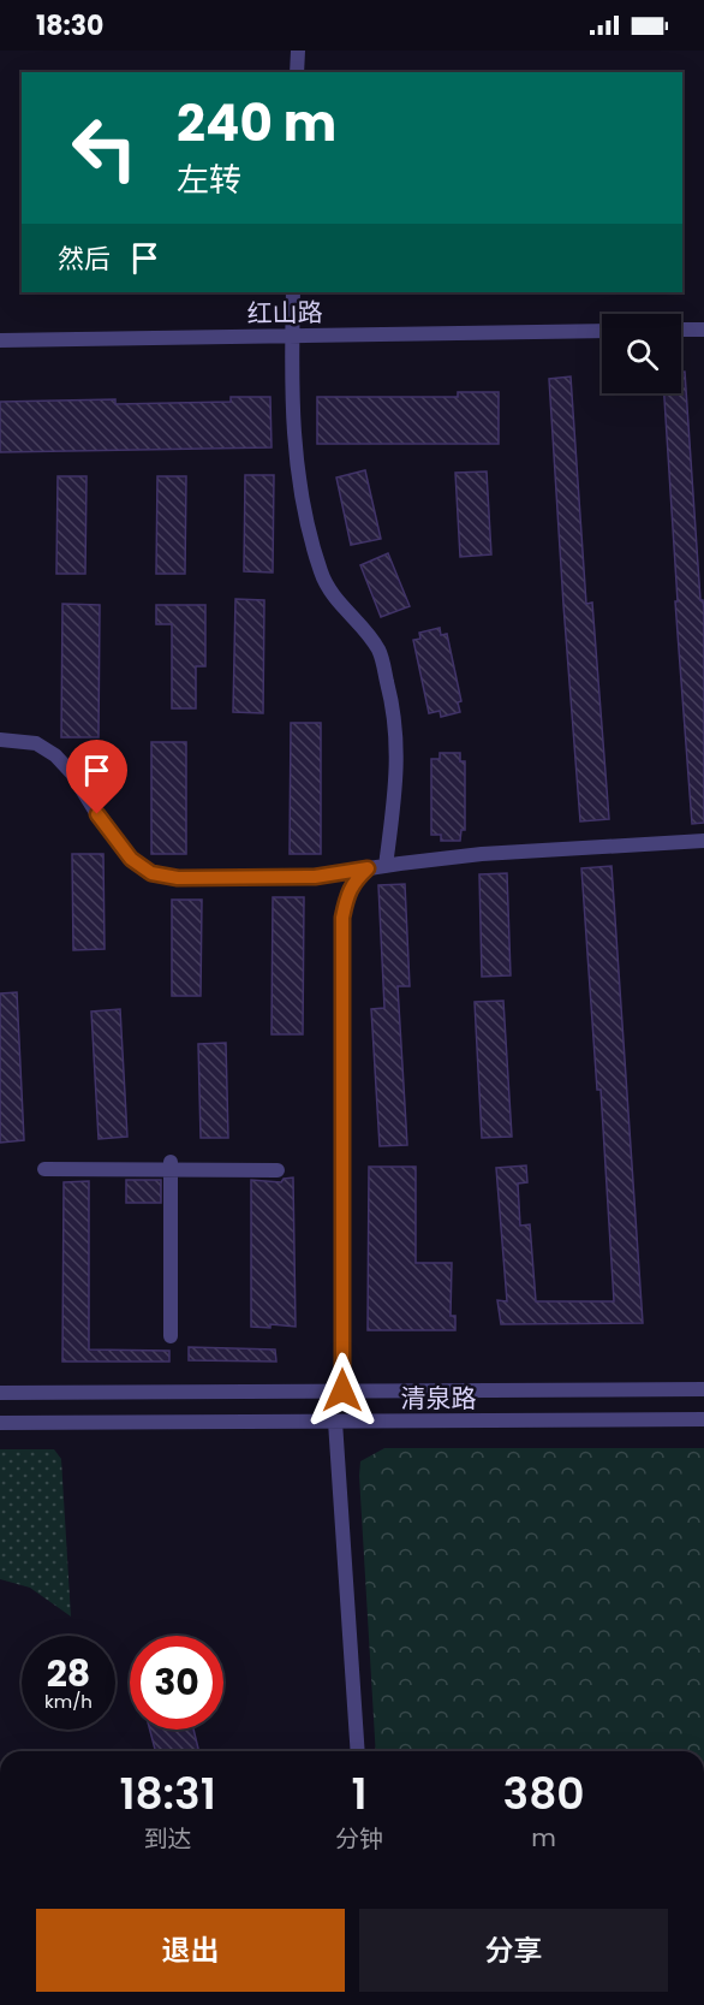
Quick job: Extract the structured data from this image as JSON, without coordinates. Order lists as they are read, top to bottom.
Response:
{
  "streets": {
    "street": ["红山路", "清泉路"]
  },
  "page": {
    "status": "18:30",
    "turn": ["240 m", "左转"],
    "then": "然后",
    "speed": "28 km/h",
    "limit": "30",
    "eta": [
      "18:31",
      "到达",
      "1",
      "分钟",
      "380",
      "m"
    ],
    "buttons": ["退出", "分享"]
  }
}
